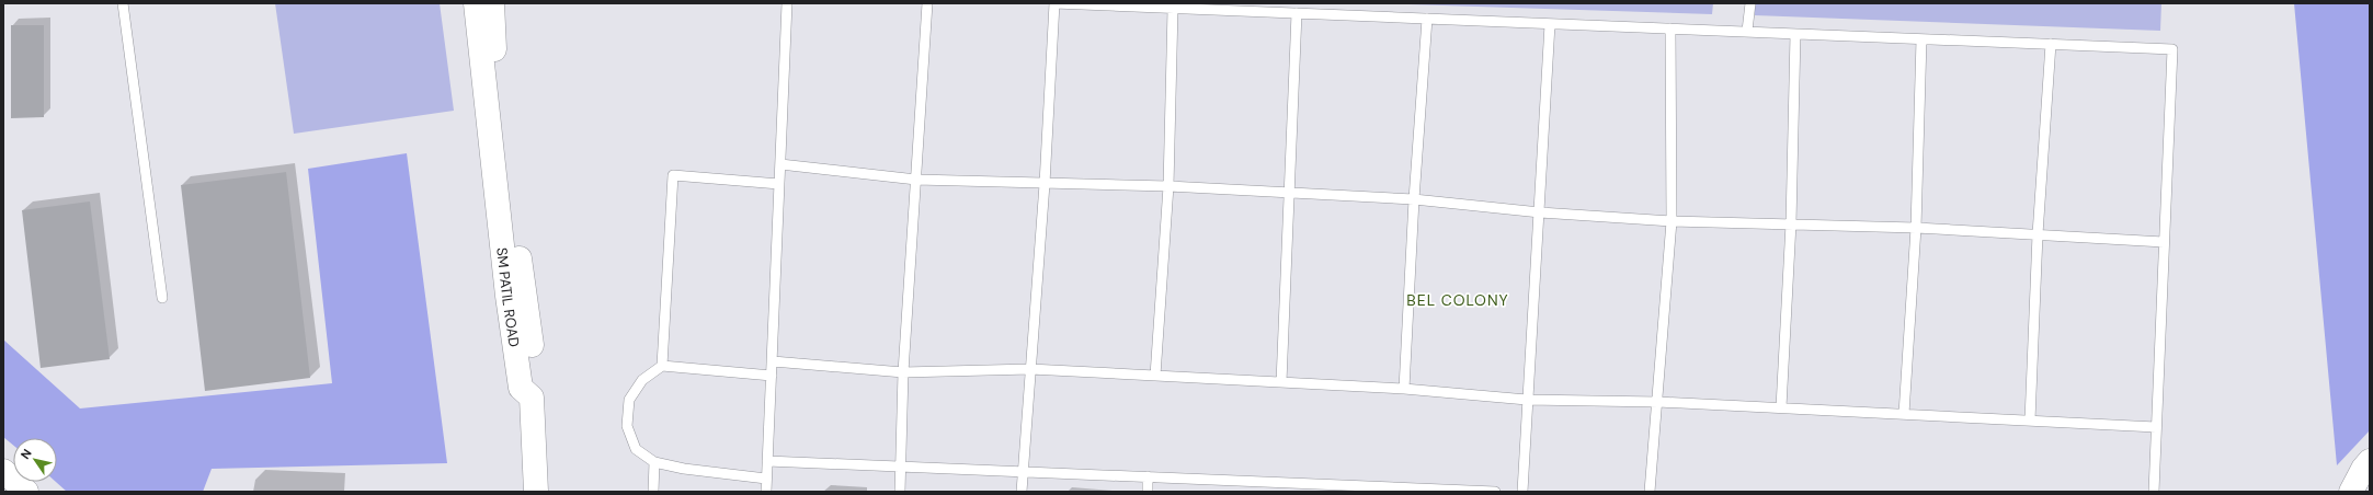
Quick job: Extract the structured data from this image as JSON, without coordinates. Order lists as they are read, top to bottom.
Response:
{
  "streets": {
    "street": ["SM PATIL ROAD"]
  },
  "districts": ["BEL COLONY"],
  "north": "top left"
}
